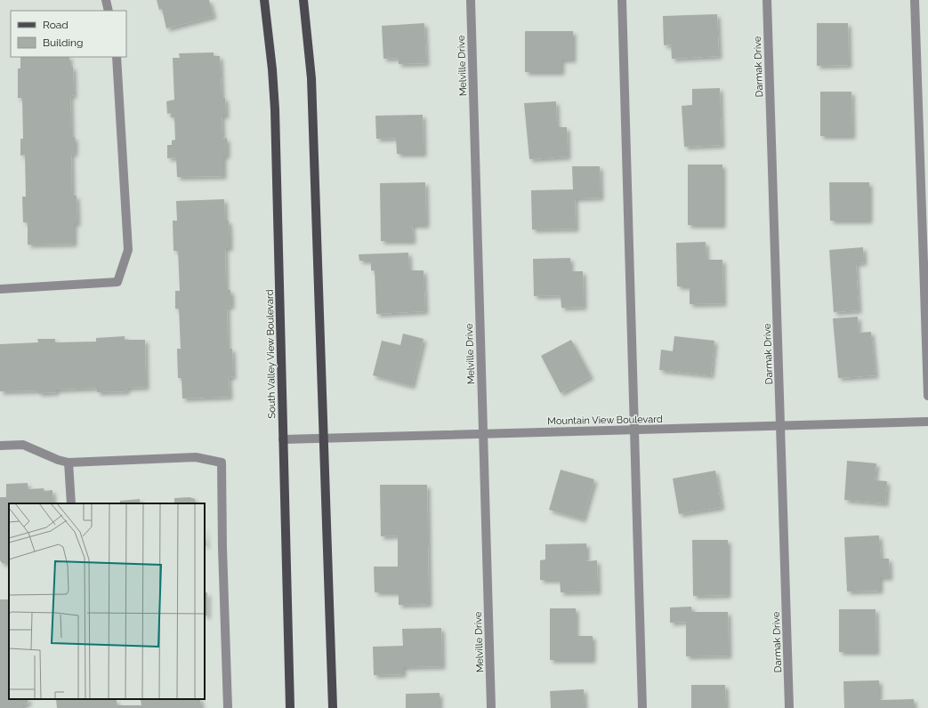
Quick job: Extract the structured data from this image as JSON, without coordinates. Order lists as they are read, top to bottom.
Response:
{
  "streets": {
    "main road": ["South Valley View Boulevard"],
    "street": ["Melville Drive", "Darmak Drive", "Mountain View Boulevard"]
  },
  "crossings": [
    ["Melville Drive", "Mountain View Boulevard"],
    ["Darmak Drive", "Mountain View Boulevard"],
    ["South Valley View Boulevard", "Mountain View Boulevard"]
  ],
  "legend": ["Road", "Building"]
}
